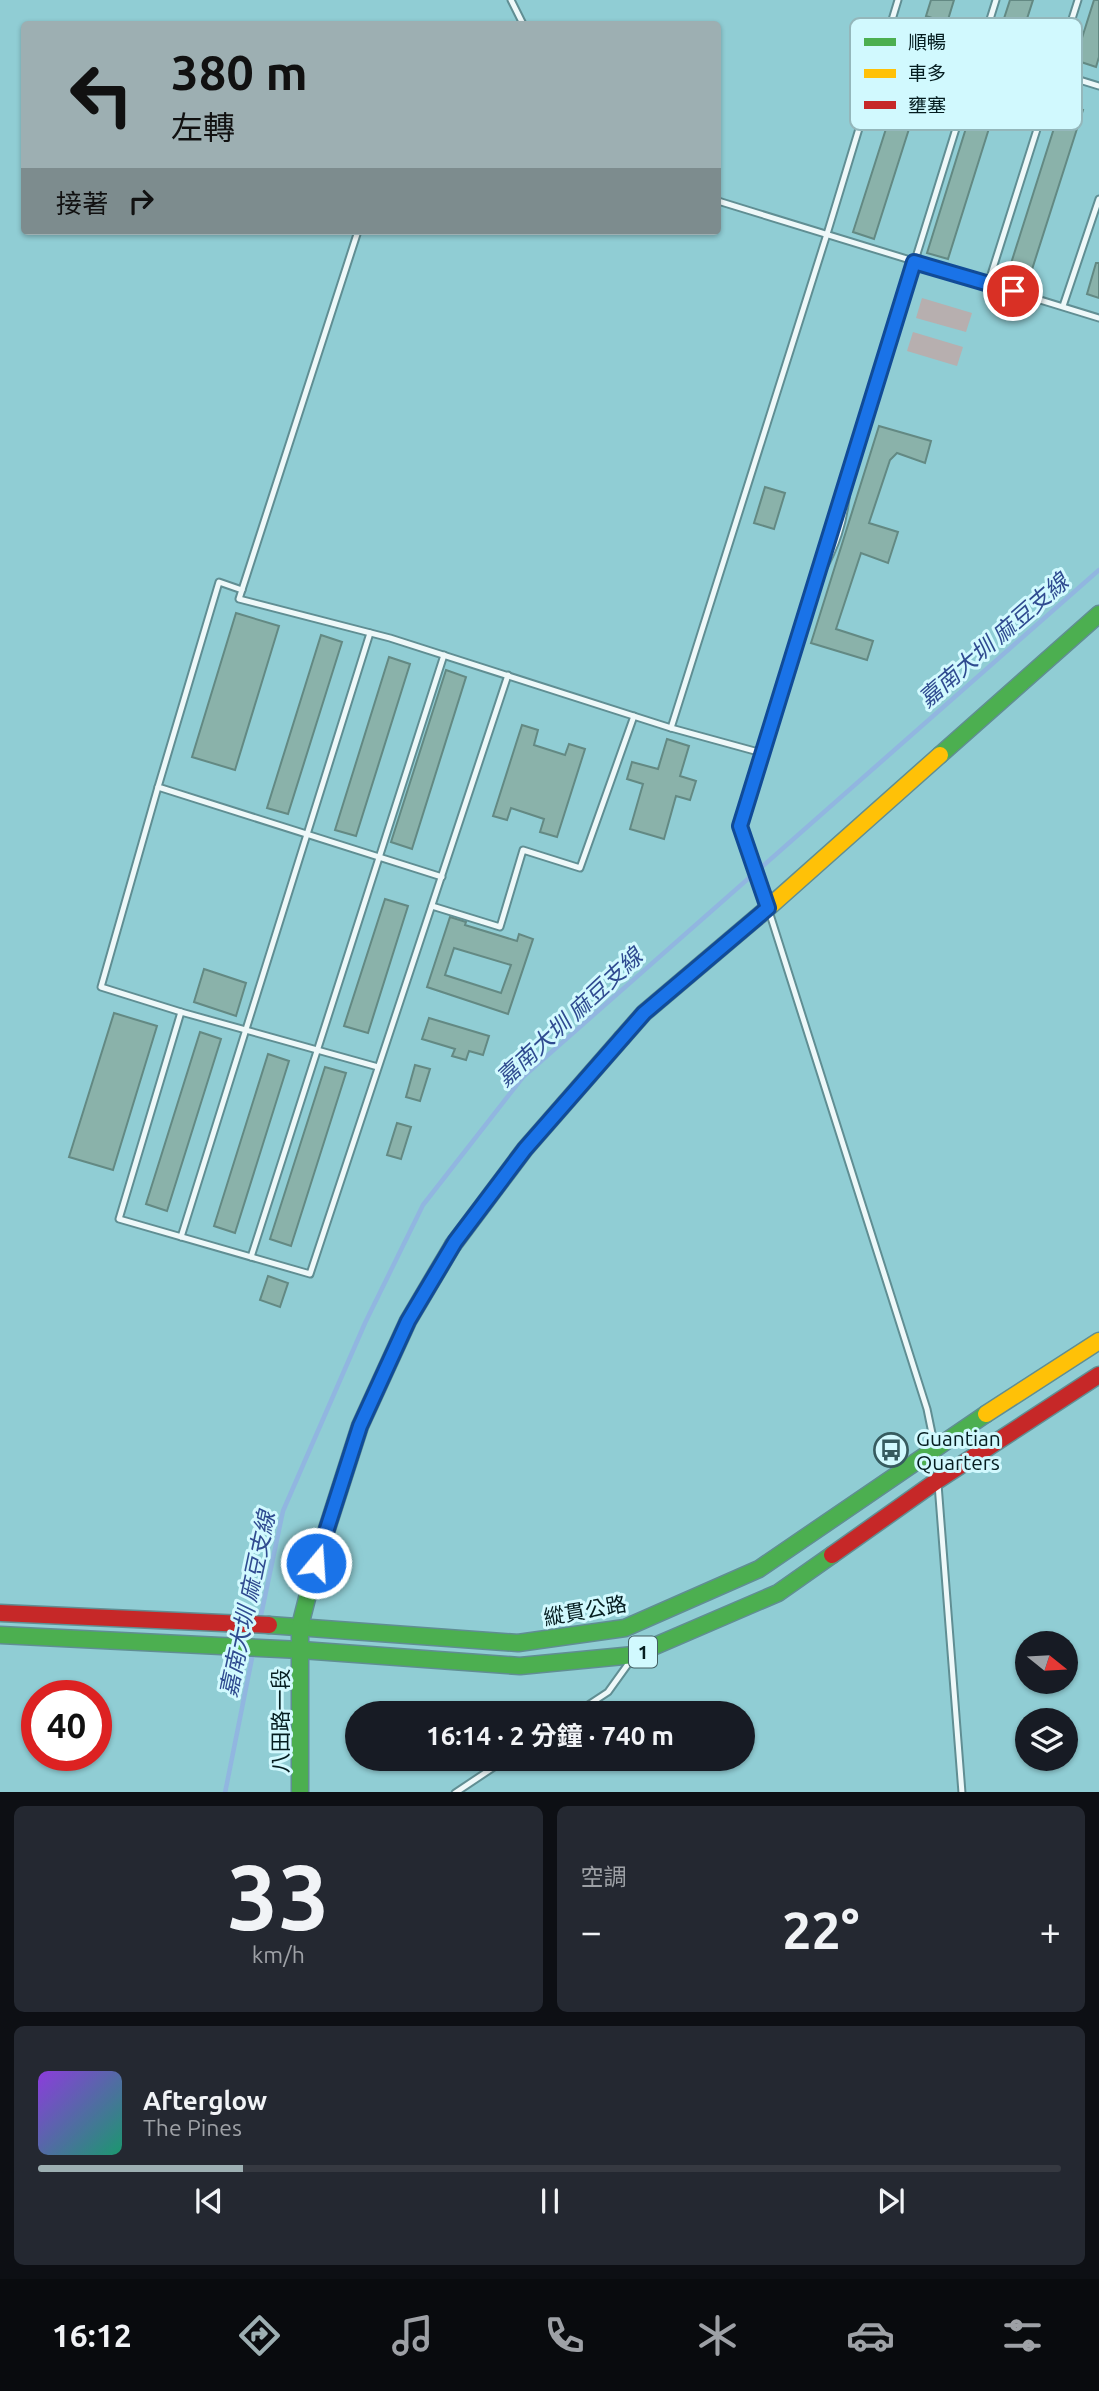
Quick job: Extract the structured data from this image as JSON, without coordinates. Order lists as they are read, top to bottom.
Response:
{
  "streets": {
    "main road": ["縱貫公路", "1", "八田路一段"]
  },
  "crossings": [
    ["縱貫公路", "八田路一段"],
    ["1", "八田路一段"]
  ],
  "water": ["嘉南大圳 麻豆支線"],
  "places": {
    "bus stop": ["Guantian Quarters"]
  },
  "legend": ["順暢", "車多", "壅塞"],
  "north": "right",
  "page": {
    "turn": ["380 m", "左轉"],
    "then": "接著",
    "limit": "40",
    "trip": "16:14 · 2 分鐘 · 740 m",
    "tile": [
      ["33", "km/h"],
      "空調"
    ],
    "heat": ["−", "22°", "+"],
    "song": ["Afterglow", "The Pines"],
    "tabs": "16:12"
  }
}
